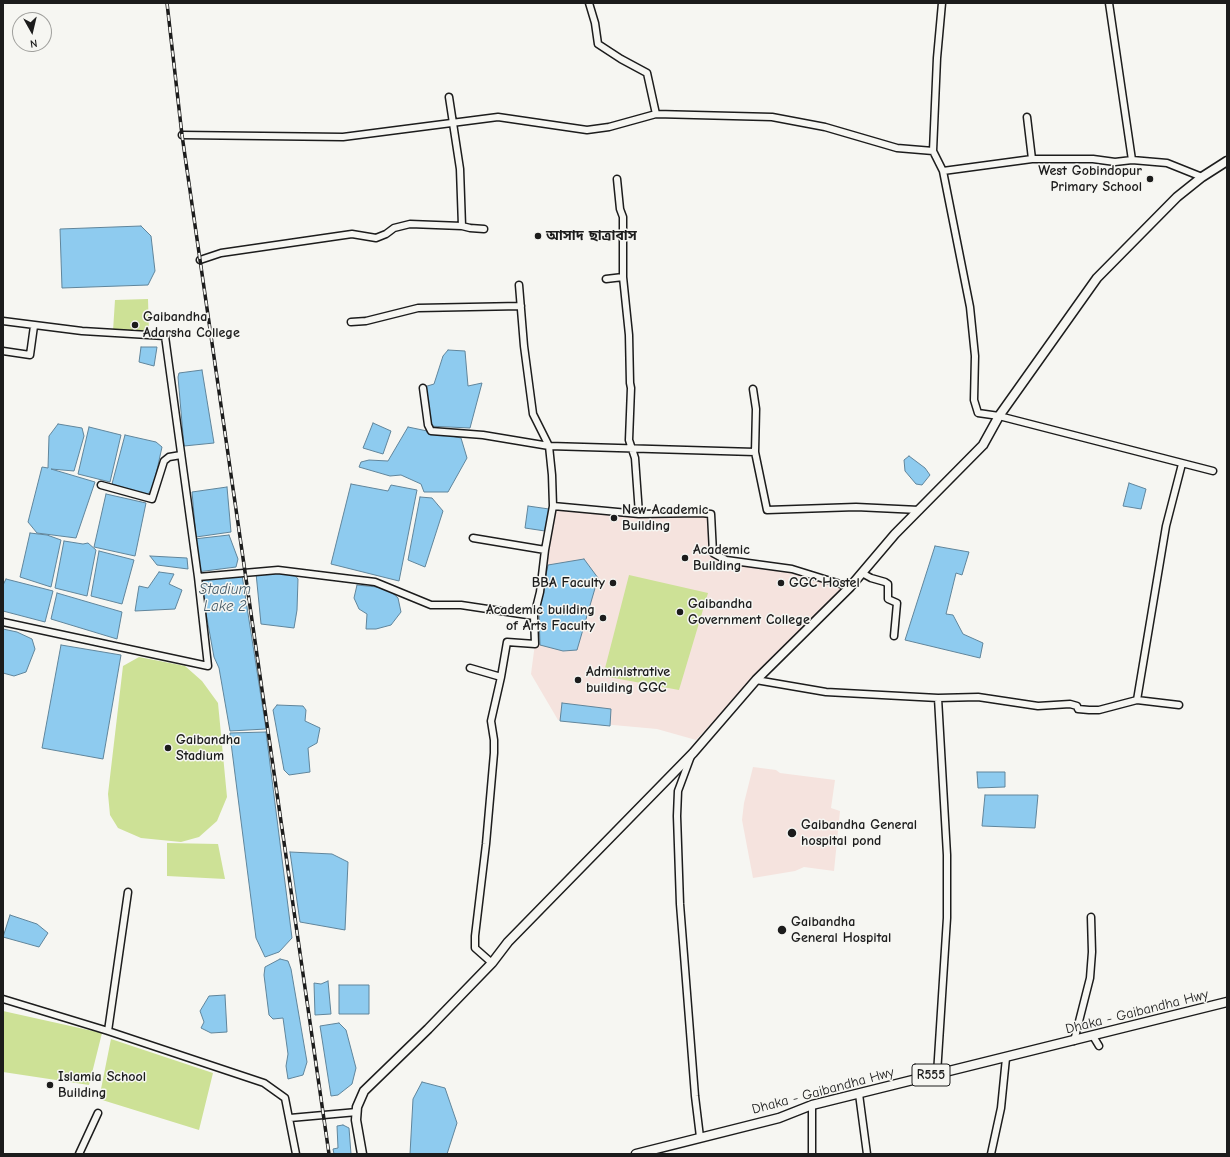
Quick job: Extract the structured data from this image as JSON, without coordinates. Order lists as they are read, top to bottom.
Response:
{
  "streets": {
    "main road": ["Dhaka - Gaibandha Hwy", "R555"]
  },
  "water": ["Stadium Lake 2"],
  "places": [
    "West Gobindopur Primary School",
    "আসাদ ছাত্রাবাস",
    "Gaibandha Adarsha College",
    "New Academic Building",
    "Academic Building",
    "BBA Faculty",
    "GGC Hostel",
    "Gaibandha Government College",
    "Academic building of Arts Faculty",
    "Administrative building GGC",
    "Gaibandha Stadium",
    "Gaibandha General hospital pond",
    "Gaibandha General Hospital",
    "Islamia School Building"
  ],
  "north": "bottom"
}
